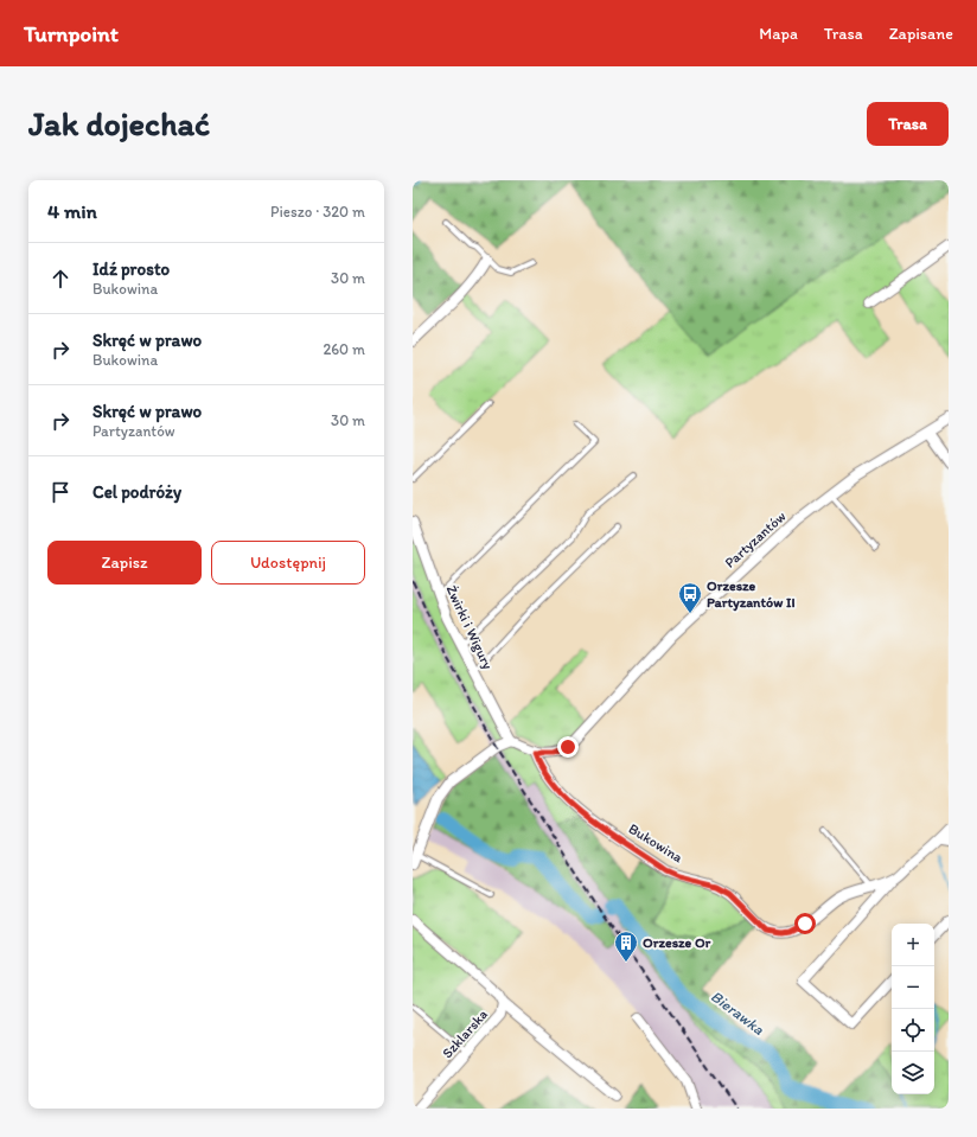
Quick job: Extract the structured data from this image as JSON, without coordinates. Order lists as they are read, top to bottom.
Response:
{
  "streets": {
    "street": [
      "Partyzantów",
      "Żwirki i Wigury",
      "Bukowina",
      "Szklarska"
    ]
  },
  "crossings": [
    ["Partyzantów", "Bukowina"]
  ],
  "water": ["Bierawka"],
  "places": {
    "bus stop": ["Orzesze Partyzantów II"],
    "building": ["Orzesze Or"]
  },
  "page": {
    "header": "Turnpoint",
    "nav": ["Mapa", "Trasa", "Zapisane"],
    "buttons": [
      "Trasa",
      ["Zapisz", "Udostępnij"]
    ],
    "title": "Jak dojechać",
    "heading": ["4 min", "Pieszo · 320 m"],
    "list": [
      ["Idź prosto", "Bukowina", "30 m"],
      ["Skręć w prawo", "Bukowina", "260 m"],
      ["Skręć w prawo", "Partyzantów", "30 m"],
      "Cel podróży"
    ],
    "map_buttons": ["+", "−"]
  }
}
